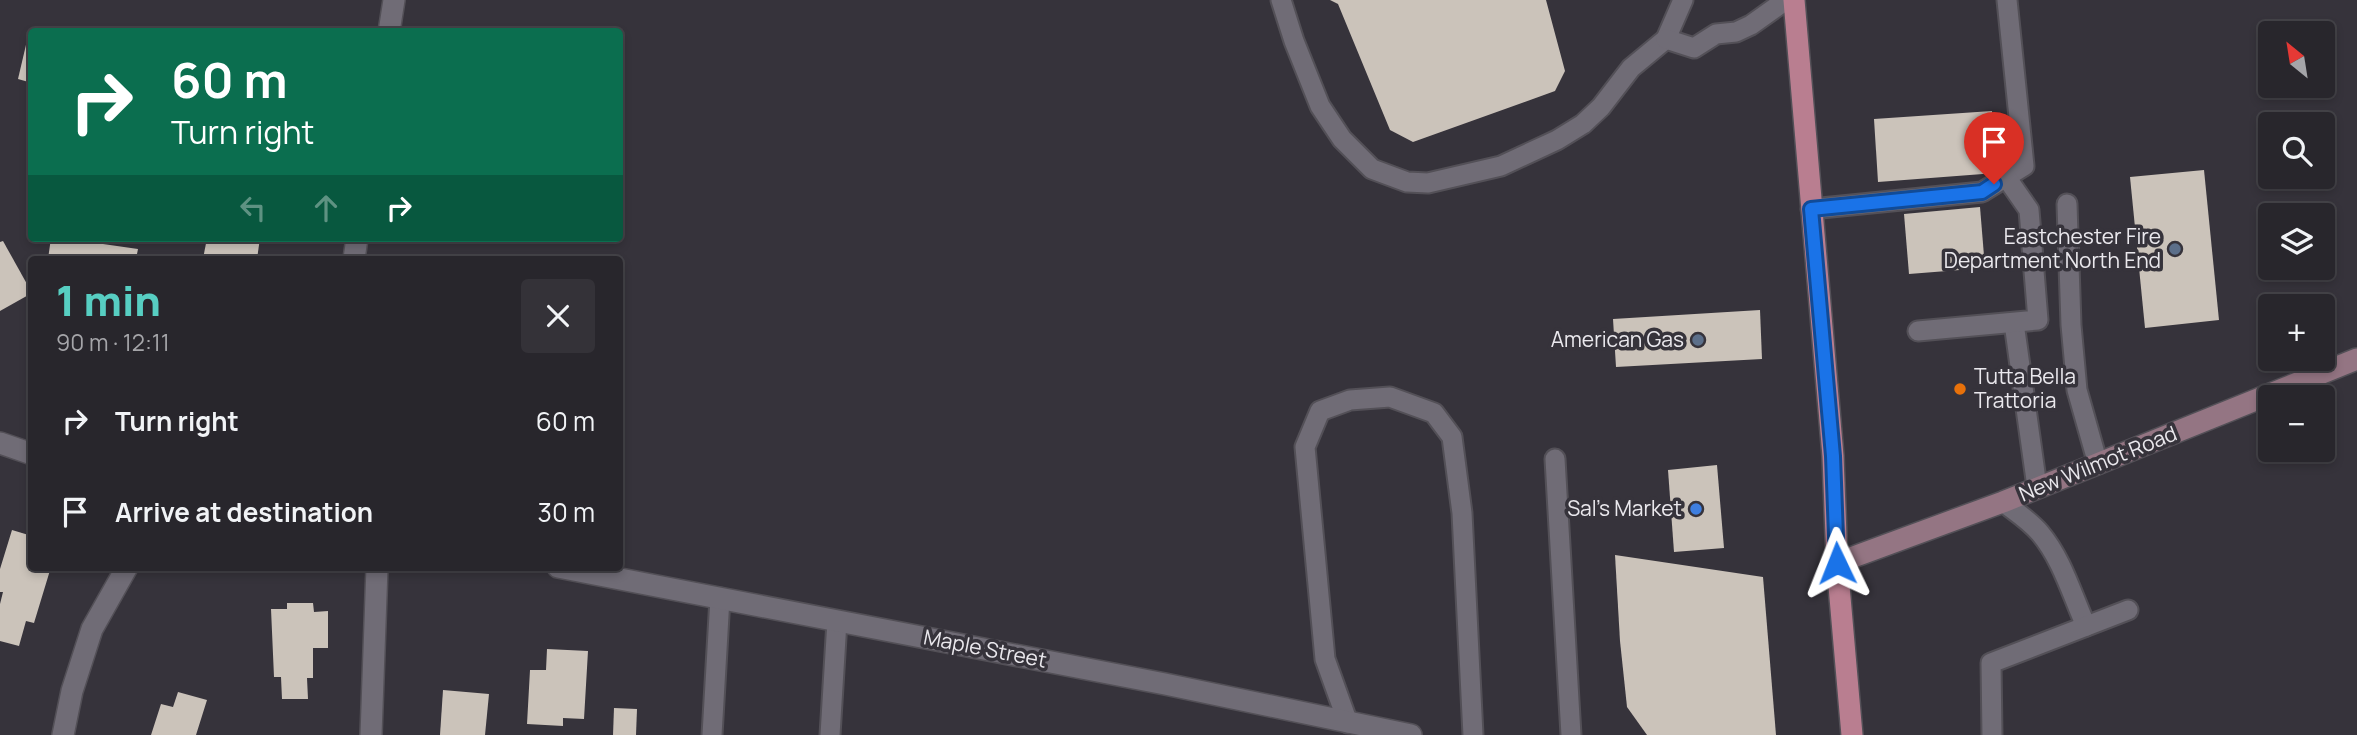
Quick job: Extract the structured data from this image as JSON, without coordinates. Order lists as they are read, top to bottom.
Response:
{
  "streets": {
    "street": ["New Wilmot Road", "Maple Street"]
  },
  "places": [
    "Eastchester Fire Department North End",
    "American Gas",
    "Tutta Bella Trattoria",
    "Sal's Market"
  ],
  "north": "top left",
  "page": {
    "map_buttons": ["+", "−"],
    "turn": ["60 m", "Turn right"],
    "heading": ["1 min", "90 m · 12:11"],
    "list": [
      {
        "name": "Turn right",
        "value": "60 m"
      },
      {
        "name": "Arrive at destination",
        "value": "30 m"
      }
    ]
  }
}
